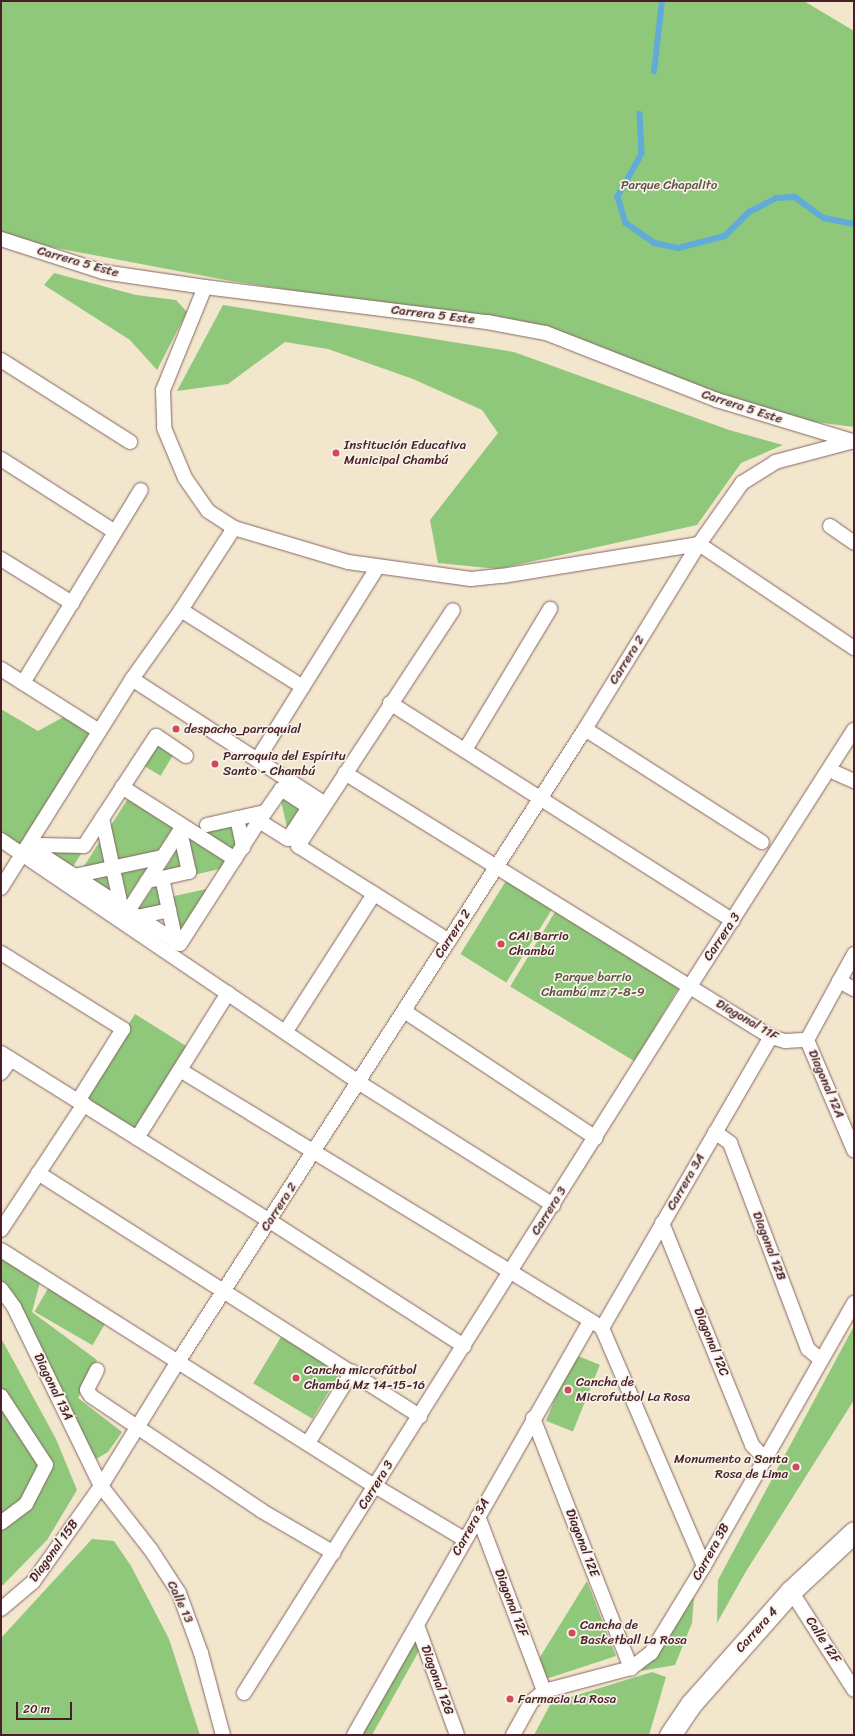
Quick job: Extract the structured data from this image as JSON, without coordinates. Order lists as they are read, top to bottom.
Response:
{
  "streets": {
    "street": [
      "Carrera 5 Este",
      "Carrera 2",
      "Carrera 3",
      "Diagonal 11F",
      "Diagonal 12A",
      "Carrera 3A",
      "Diagonal 12B",
      "Diagonal 12C",
      "Diagonal 13A",
      "Diagonal 12E",
      "Diagonal 15B",
      "Carrera 3B",
      "Calle 13",
      "Diagonal 12F",
      "Carrera 4",
      "Calle 12F",
      "Diagonal 12G"
    ]
  },
  "crossings": [
    ["Carrera 5 Este", "Carrera 2"],
    ["Carrera 2", "Diagonal 11F"],
    ["Carrera 2", "Diagonal 13A"],
    ["Carrera 2", "Diagonal 15B"],
    ["Carrera 2", "Calle 13"],
    ["Carrera 3", "Diagonal 11F"],
    ["Diagonal 11F", "Diagonal 12A"],
    ["Diagonal 11F", "Carrera 3A"],
    ["Carrera 3A", "Diagonal 12B"],
    ["Carrera 3A", "Diagonal 12C"],
    ["Carrera 3A", "Diagonal 12E"],
    ["Carrera 3A", "Diagonal 12F"],
    ["Carrera 3A", "Diagonal 12G"],
    ["Diagonal 12B", "Carrera 3B"],
    ["Diagonal 12C", "Carrera 3B"],
    ["Diagonal 13A", "Diagonal 15B"],
    ["Diagonal 13A", "Calle 13"],
    ["Diagonal 12E", "Carrera 3B"],
    ["Diagonal 15B", "Calle 13"],
    ["Carrera 3B", "Diagonal 12F"],
    ["Carrera 4", "Calle 12F"]
  ],
  "parks": ["Parque Chapalito", "Parque barrio Chambú mz 7-8-9"],
  "places": [
    "Institución Educativa Municipal Chambú",
    "despacho_parroquial",
    "Parroquia del Espíritu Santo - Chambú",
    "CAI Barrio Chambú",
    "Cancha microfútbol Chambú Mz 14-15-16",
    "Cancha de Microfutbol La Rosa",
    "Monumento a Santa Rosa de Lima",
    "Cancha de Basketball La Rosa",
    "Farmacia La Rosa"
  ],
  "scale_bar": "20 m"
}
